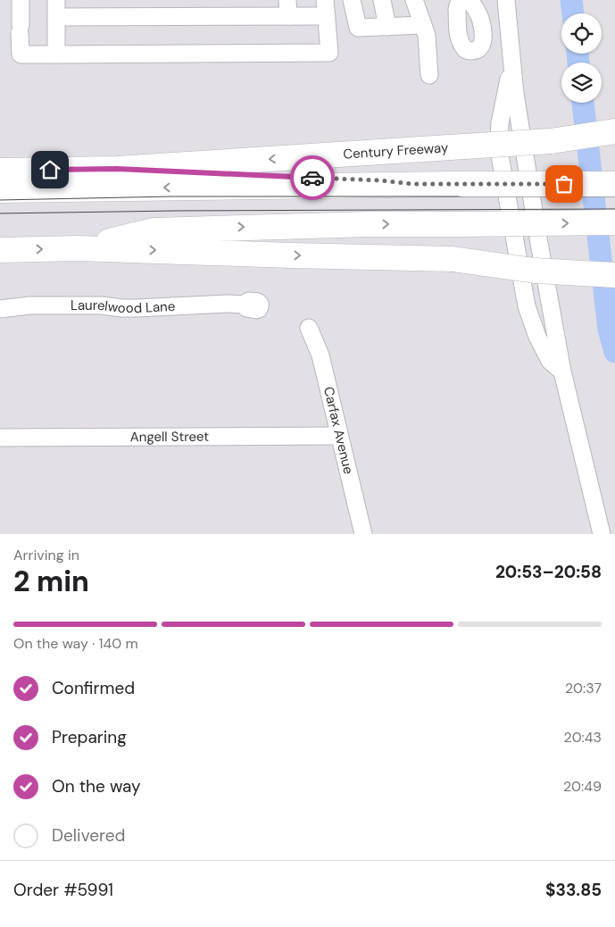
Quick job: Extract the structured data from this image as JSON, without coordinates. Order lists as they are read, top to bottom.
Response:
{
  "streets": {
    "highway": ["Century Freeway"],
    "street": ["Laurelwood Lane", "Carfax Avenue", "Angell Street"]
  },
  "crossings": [
    ["Carfax Avenue", "Angell Street"]
  ],
  "page": {
    "heading": ["2 min", "Arriving in", "20:53–20:58"],
    "panel": ["Order #5991", "$33.85"],
    "bar": "On the way · 140 m",
    "list": [
      ["Confirmed", "20:37"],
      ["Preparing", "20:43"],
      ["On the way", "20:49"],
      "Delivered"
    ]
  }
}
